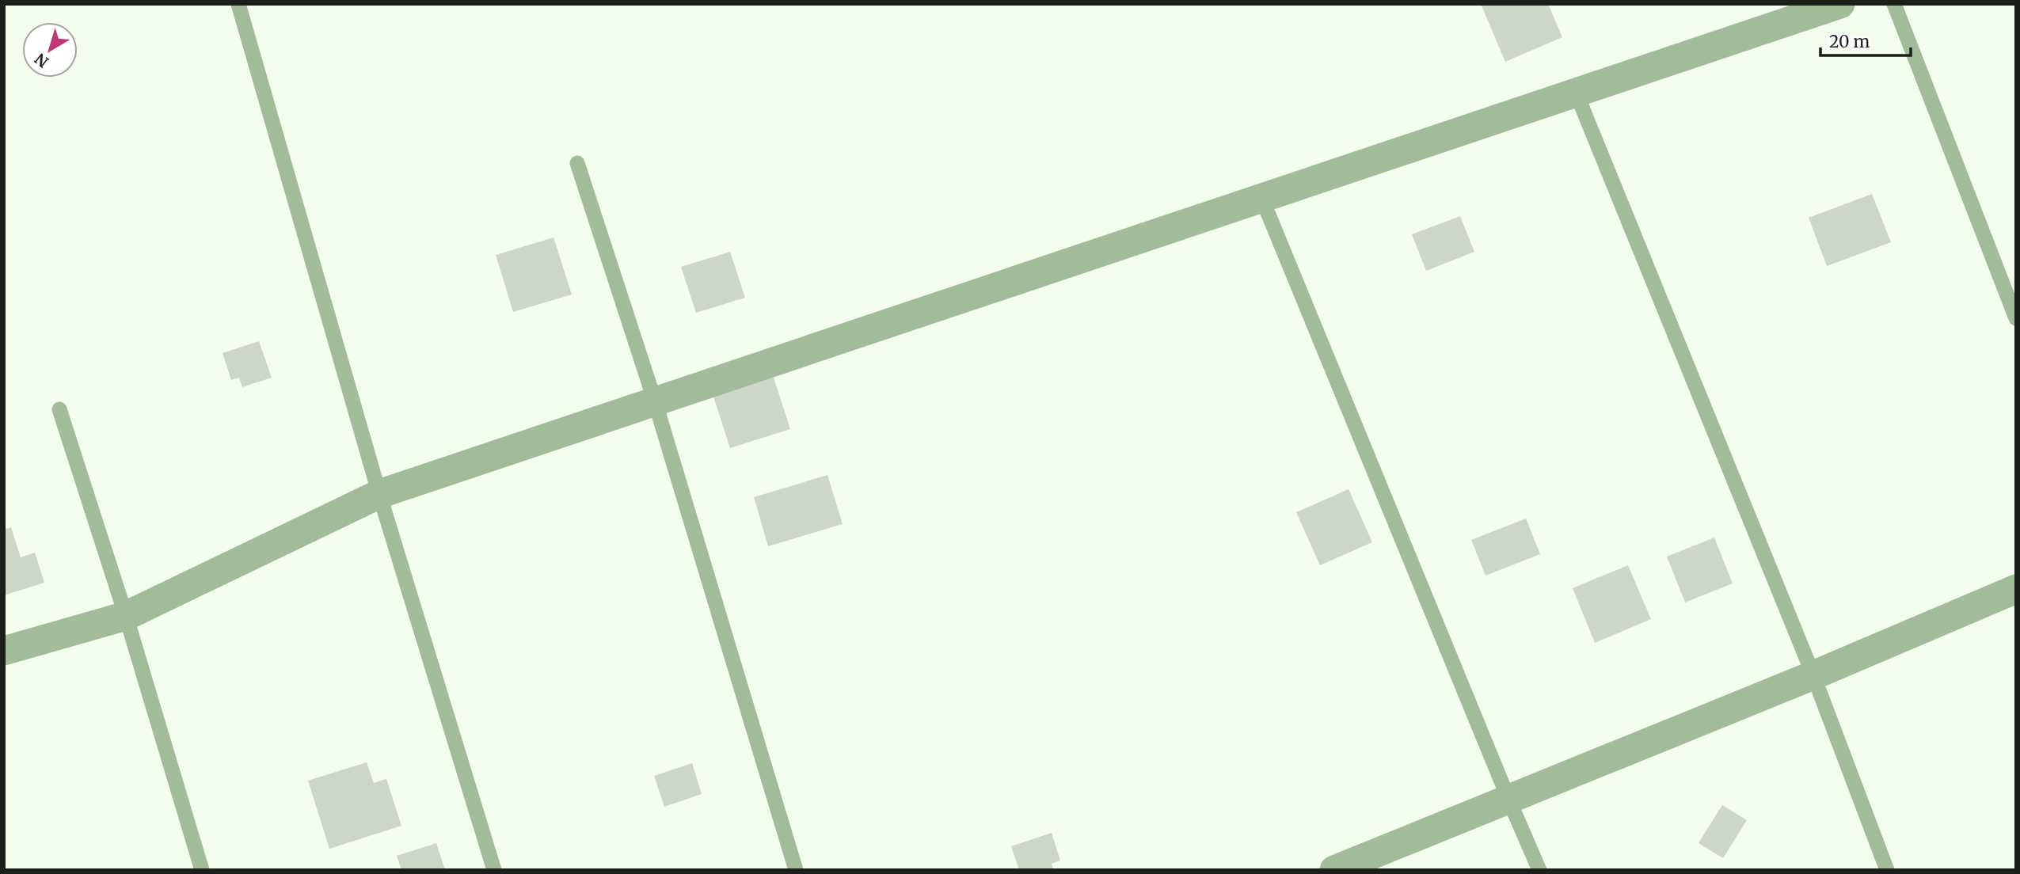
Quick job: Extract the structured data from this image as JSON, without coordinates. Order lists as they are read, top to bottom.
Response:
{
  "scale_bar": "20 m",
  "north": "bottom left"
}
